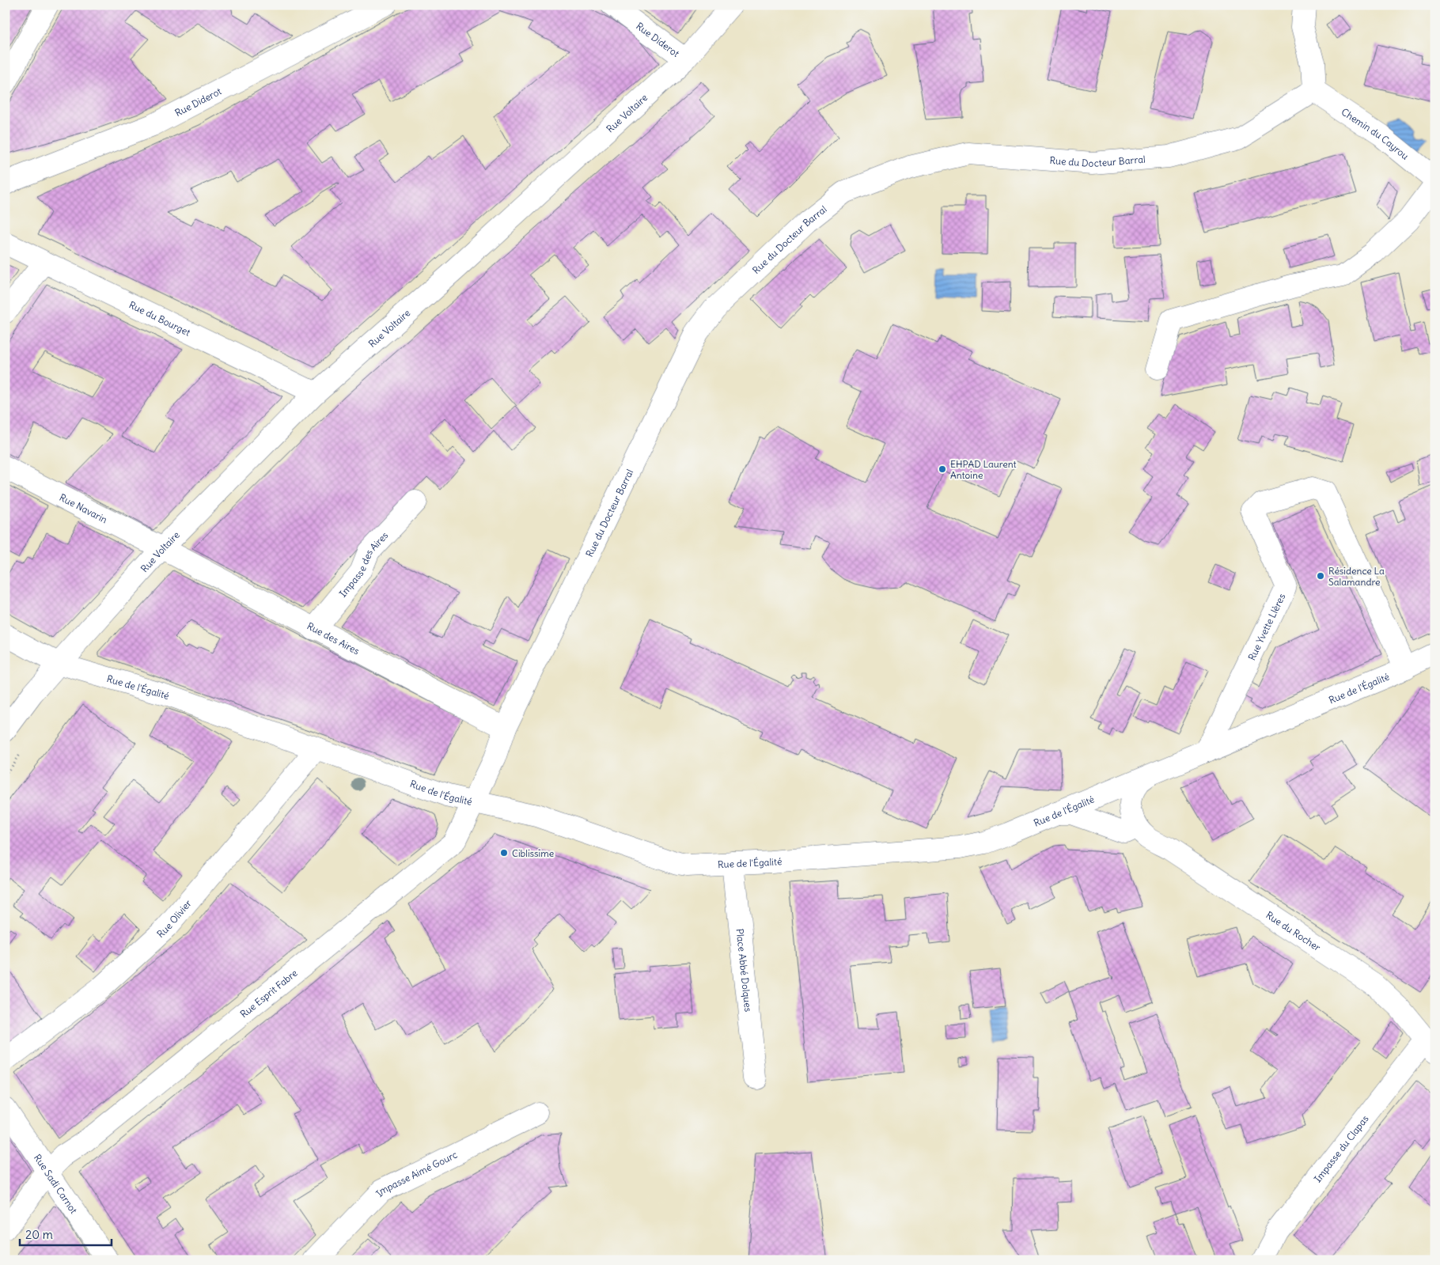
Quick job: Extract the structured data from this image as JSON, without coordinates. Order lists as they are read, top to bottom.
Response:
{
  "streets": {
    "street": [
      "Rue Diderot",
      "Rue Voltaire",
      "Chemin du Cayrou",
      "Rue du Docteur Barral",
      "Rue du Bourget",
      "Rue Navarin",
      "Impasse des Aires",
      "Rue Yvette Llères",
      "Rue des Aires",
      "Rue de l'Égalité",
      "Rue Olivier",
      "Rue du Rocher",
      "Place Abbé Dolques",
      "Rue Esprit Fabre",
      "Impasse du Clapas",
      "Impasse Aimé Gourc",
      "Rue Sadi Carnot"
    ]
  },
  "crossings": [
    ["Rue Diderot", "Rue Voltaire"],
    ["Rue Voltaire", "Rue du Bourget"],
    ["Rue Voltaire", "Rue Navarin"],
    ["Rue Voltaire", "Rue des Aires"],
    ["Rue Voltaire", "Rue de l'Égalité"],
    ["Chemin du Cayrou", "Rue du Docteur Barral"],
    ["Rue du Docteur Barral", "Rue des Aires"],
    ["Rue du Docteur Barral", "Rue de l'Égalité"],
    ["Rue du Docteur Barral", "Rue Esprit Fabre"],
    ["Rue Navarin", "Rue des Aires"],
    ["Impasse des Aires", "Rue des Aires"],
    ["Rue Yvette Llères", "Rue de l'Égalité"],
    ["Rue de l'Égalité", "Rue Olivier"],
    ["Rue de l'Égalité", "Place Abbé Dolques"],
    ["Rue de l'Égalité", "Rue Esprit Fabre"],
    ["Rue du Rocher", "Impasse du Clapas"],
    ["Rue Esprit Fabre", "Rue Sadi Carnot"]
  ],
  "places": ["EHPAD Laurent Antoine", "Résidence La Salamandre", "Ciblissime"],
  "scale_bar": "20 m"
}
